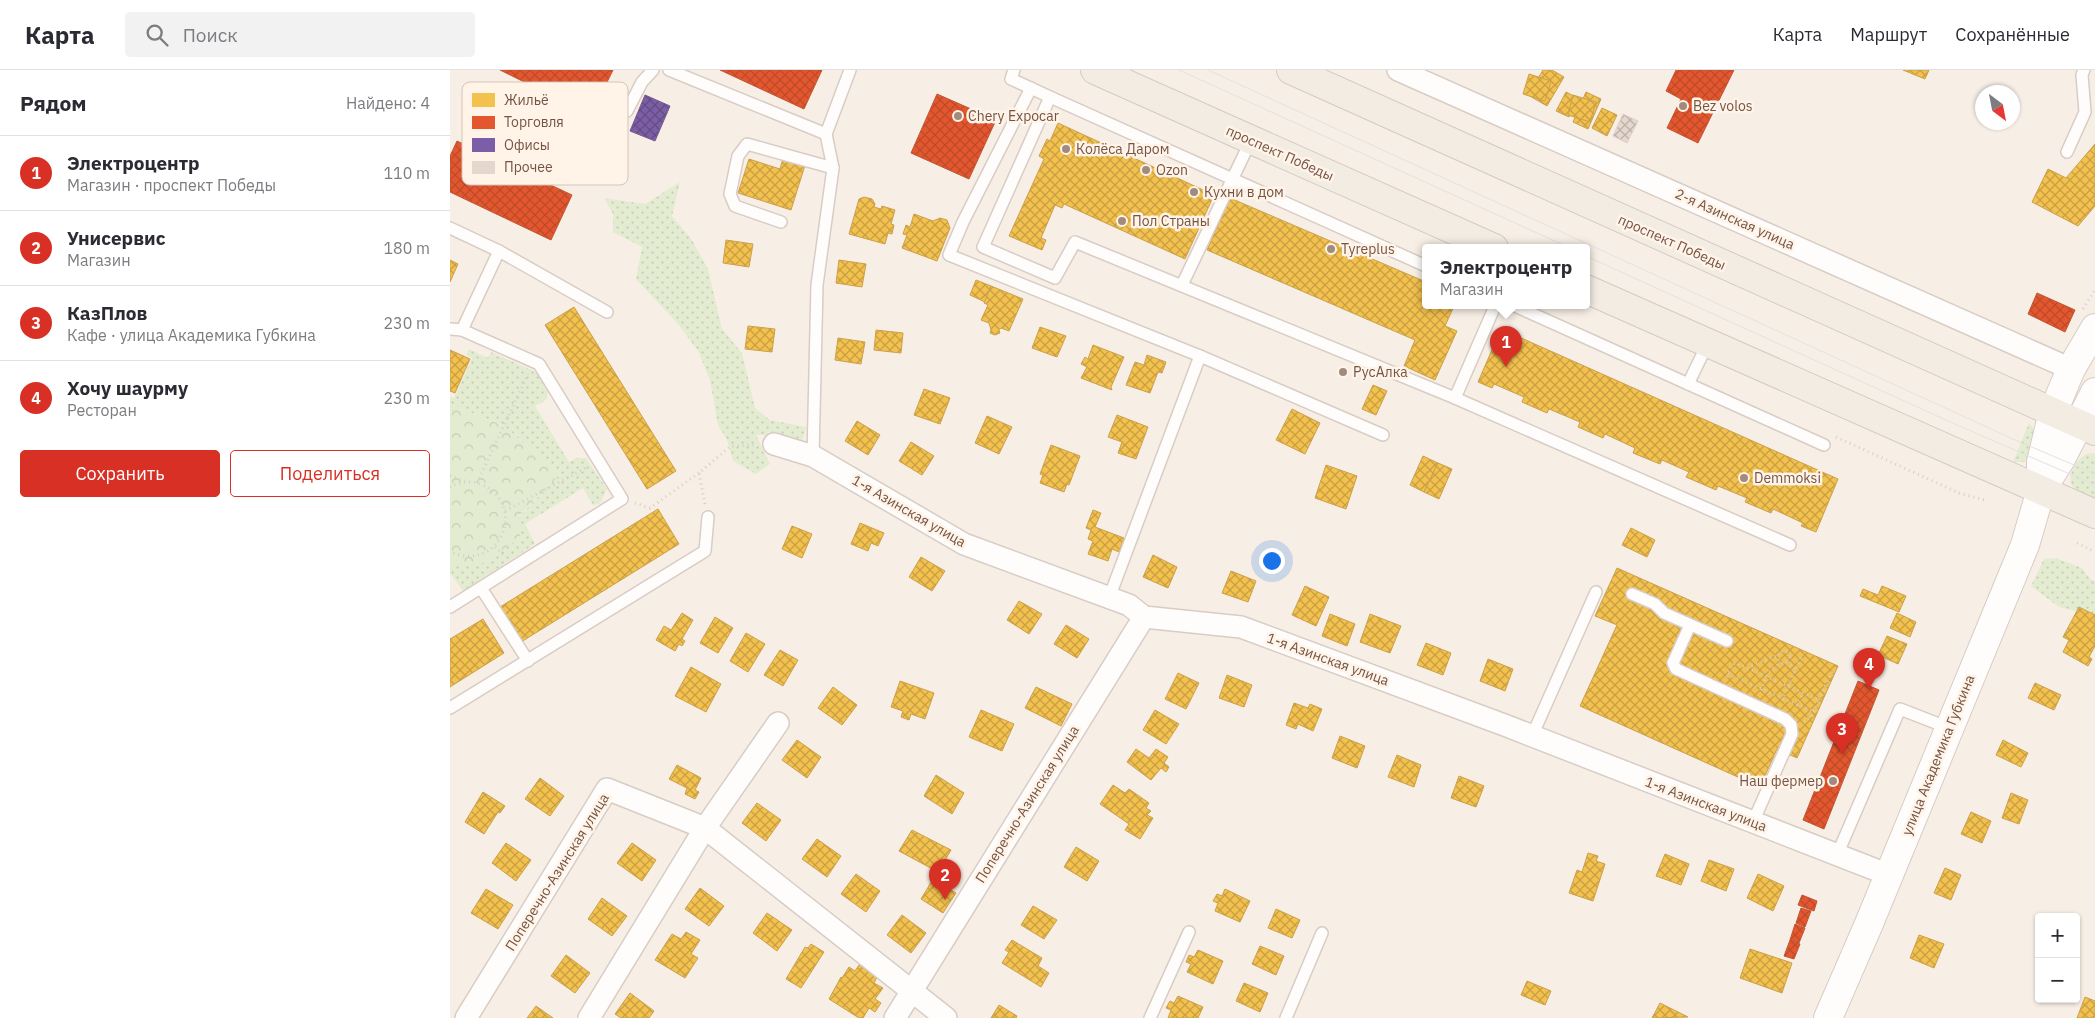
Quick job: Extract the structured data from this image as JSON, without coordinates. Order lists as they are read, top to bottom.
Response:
{
  "streets": {
    "main road": ["проспект Победы"],
    "street": [
      "2-я Азинская улица",
      "1-я Азинская улица",
      "улица Академика Губкина",
      "Поперечно-Азинская улица"
    ]
  },
  "crossings": [
    ["проспект Победы", "улица Академика Губкина"],
    ["2-я Азинская улица", "улица Академика Губкина"],
    ["1-я Азинская улица", "улица Академика Губкина"],
    ["1-я Азинская улица", "Поперечно-Азинская улица"]
  ],
  "places": [
    "Bez volos",
    "Chery Expocar",
    "Колёса Даром",
    "Ozon",
    "Кухни в дом",
    "Пол Страны",
    "Tyreplus",
    "РусАлка",
    "Demmoksi",
    "Наш фермер"
  ],
  "legend": [
    "Жильё",
    "Торговля",
    "Офисы",
    "Прочее"
  ],
  "north": "bottom right",
  "page": {
    "header": "Карта",
    "search": "Поиск",
    "nav": ["Карта", "Маршрут", "Сохранённые"],
    "heading": ["Рядом", "Найдено: 4"],
    "list": [
      {
        "mark": "1",
        "name": "Электроцентр",
        "note": "Магазин · проспект Победы",
        "value": "110 m"
      },
      {
        "mark": "2",
        "name": "Унисервис",
        "note": "Магазин",
        "value": "180 m"
      },
      {
        "mark": "3",
        "name": "КазПлов",
        "note": "Кафе · улица Академика Губкина",
        "value": "230 m"
      },
      {
        "mark": "4",
        "name": "Хочу шаурму",
        "note": "Ресторан",
        "value": "230 m"
      }
    ],
    "popup": ["Электроцентр", "Магазин"],
    "pins": [
      "1",
      "4",
      "3",
      "2"
    ],
    "buttons": ["Сохранить", "Поделиться"],
    "map_buttons": ["+", "−"]
  }
}
